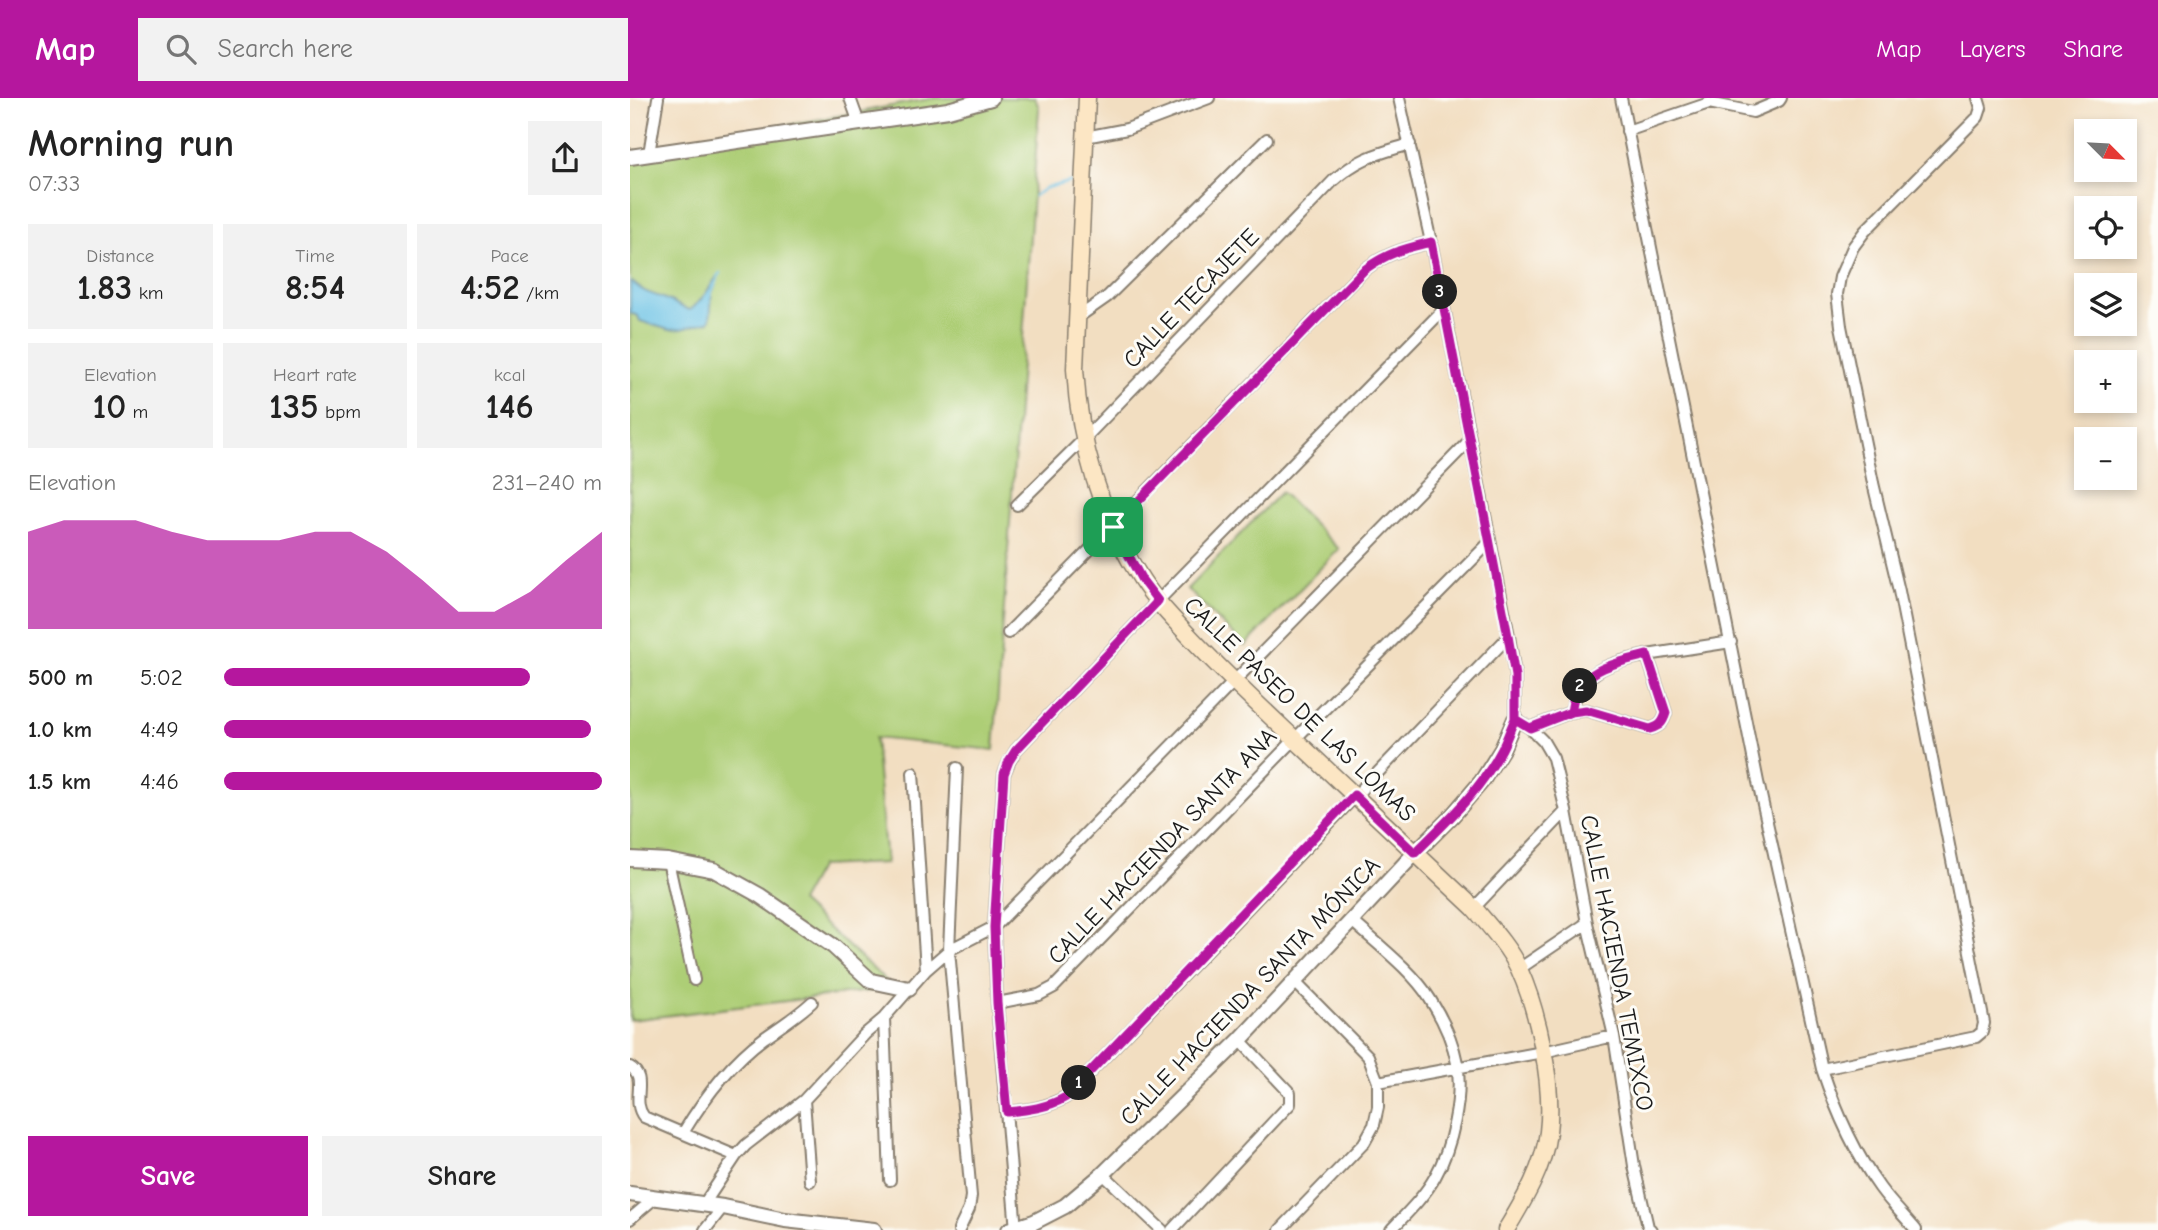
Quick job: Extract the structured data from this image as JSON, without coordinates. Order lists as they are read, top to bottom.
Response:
{
  "streets": {
    "main road": ["CALLE PASEO DE LAS LOMAS"],
    "street": [
      "CALLE TECAJETE",
      "CALLE HACIENDA SANTA ANA",
      "CALLE HACIENDA TEMIXCO",
      "CALLE HACIENDA SANTA MÓNICA"
    ]
  },
  "crossings": [
    ["CALLE TECAJETE", "CALLE PASEO DE LAS LOMAS"],
    ["CALLE TECAJETE", "CALLE HACIENDA SANTA MÓNICA"],
    ["CALLE PASEO DE LAS LOMAS", "CALLE HACIENDA SANTA ANA"],
    ["CALLE PASEO DE LAS LOMAS", "CALLE HACIENDA SANTA MÓNICA"],
    ["CALLE HACIENDA SANTA ANA", "CALLE HACIENDA SANTA MÓNICA"],
    ["CALLE HACIENDA TEMIXCO", "CALLE HACIENDA SANTA MÓNICA"]
  ],
  "north": "bottom right",
  "page": {
    "header": "Map",
    "search": "Search here",
    "nav": ["Map", "Layers", "Share"],
    "heading": ["Morning run", "07:33"],
    "map_buttons": ["+", "−"],
    "stats": [
      ["Distance", "1.83 km"],
      ["Time", "8:54"],
      ["Pace", "4:52 /km"],
      ["Elevation", "10 m"],
      ["Heart rate", "135 bpm"],
      ["kcal", "146"]
    ],
    "pins": ["3", "2", "1"],
    "chart": ["Elevation", "231–240 m"],
    "list": [
      {
        "name": "500 m",
        "note": "5:02"
      },
      {
        "name": "1.0 km",
        "note": "4:49"
      },
      {
        "name": "1.5 km",
        "note": "4:46"
      }
    ],
    "buttons": ["Save", "Share"]
  }
}
